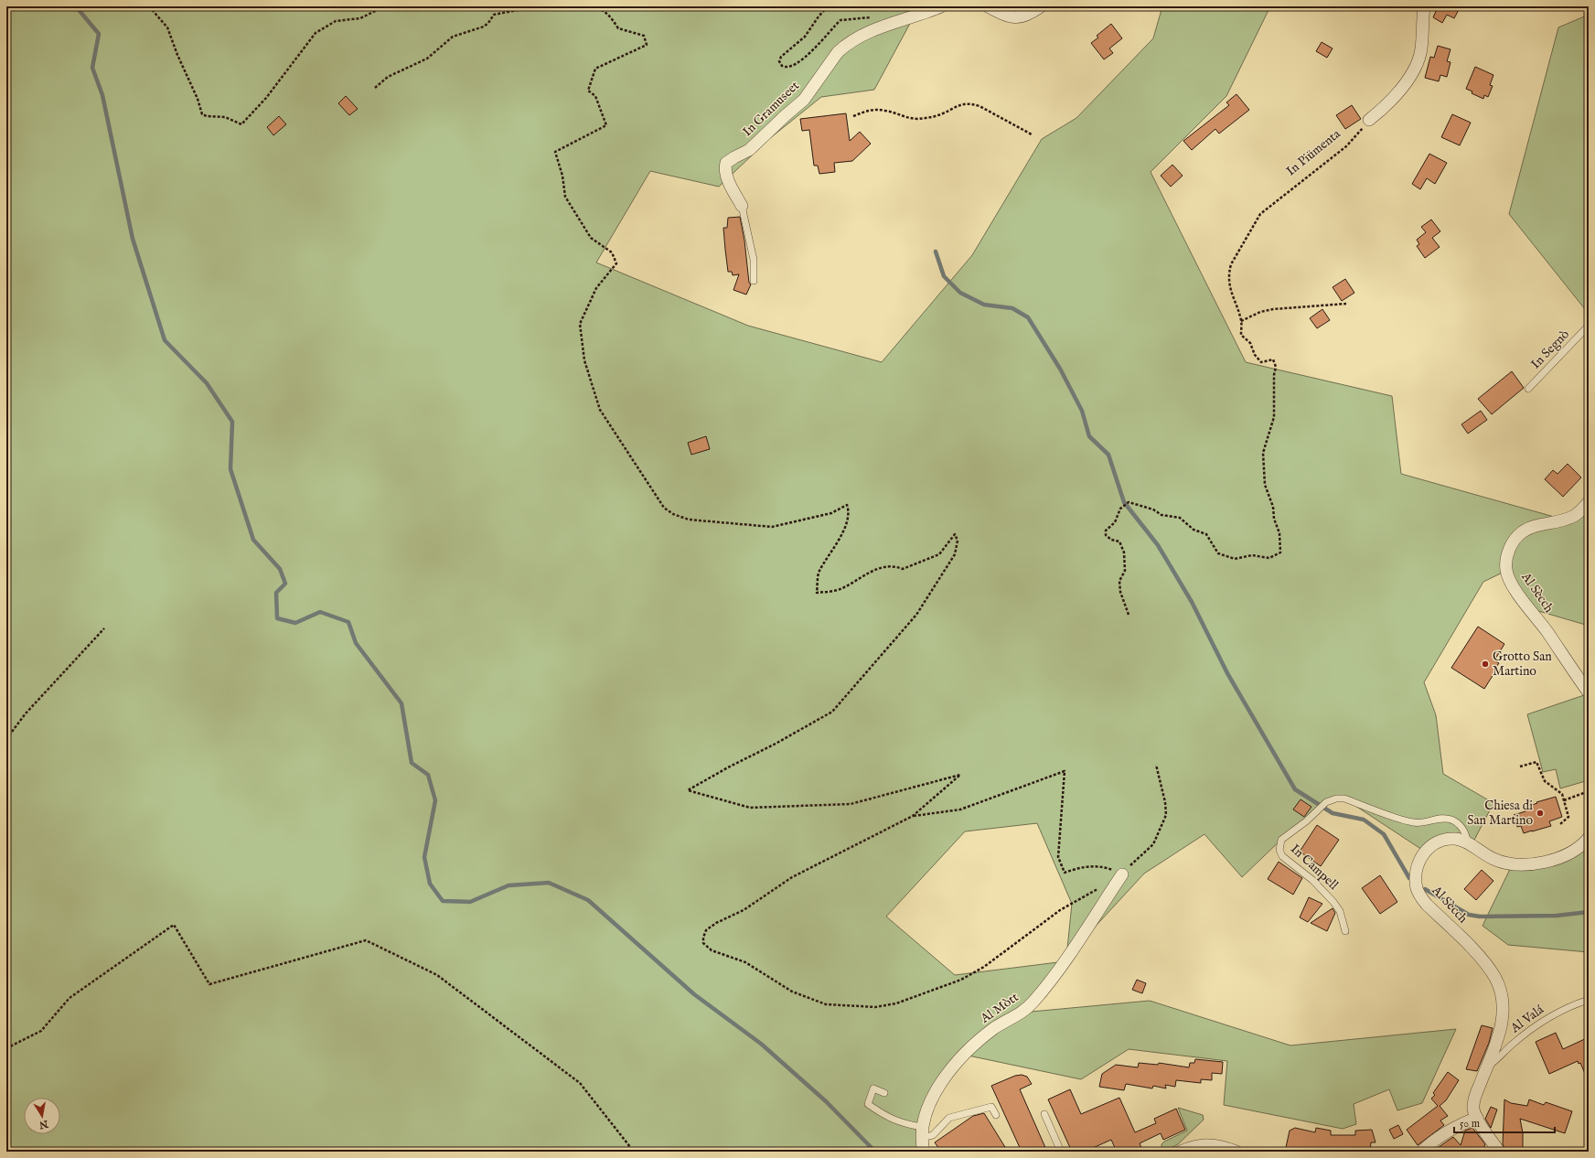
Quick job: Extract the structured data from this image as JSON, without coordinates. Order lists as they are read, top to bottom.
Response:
{
  "streets": {
    "street": ["In Gramuseet", "Al Sècch", "Al Mòtt"],
    "lane": ["In Segnò", "In Campell", "Al Valá"],
    "path": ["In Piümenta"]
  },
  "crossings": [
    ["Al Sècch", "In Campell"],
    ["Al Sècch", "Al Valá"]
  ],
  "places": ["Grotto San Martino", "Chiesa di San Martino"],
  "scale_bar": "50 m",
  "north": "bottom"
}
